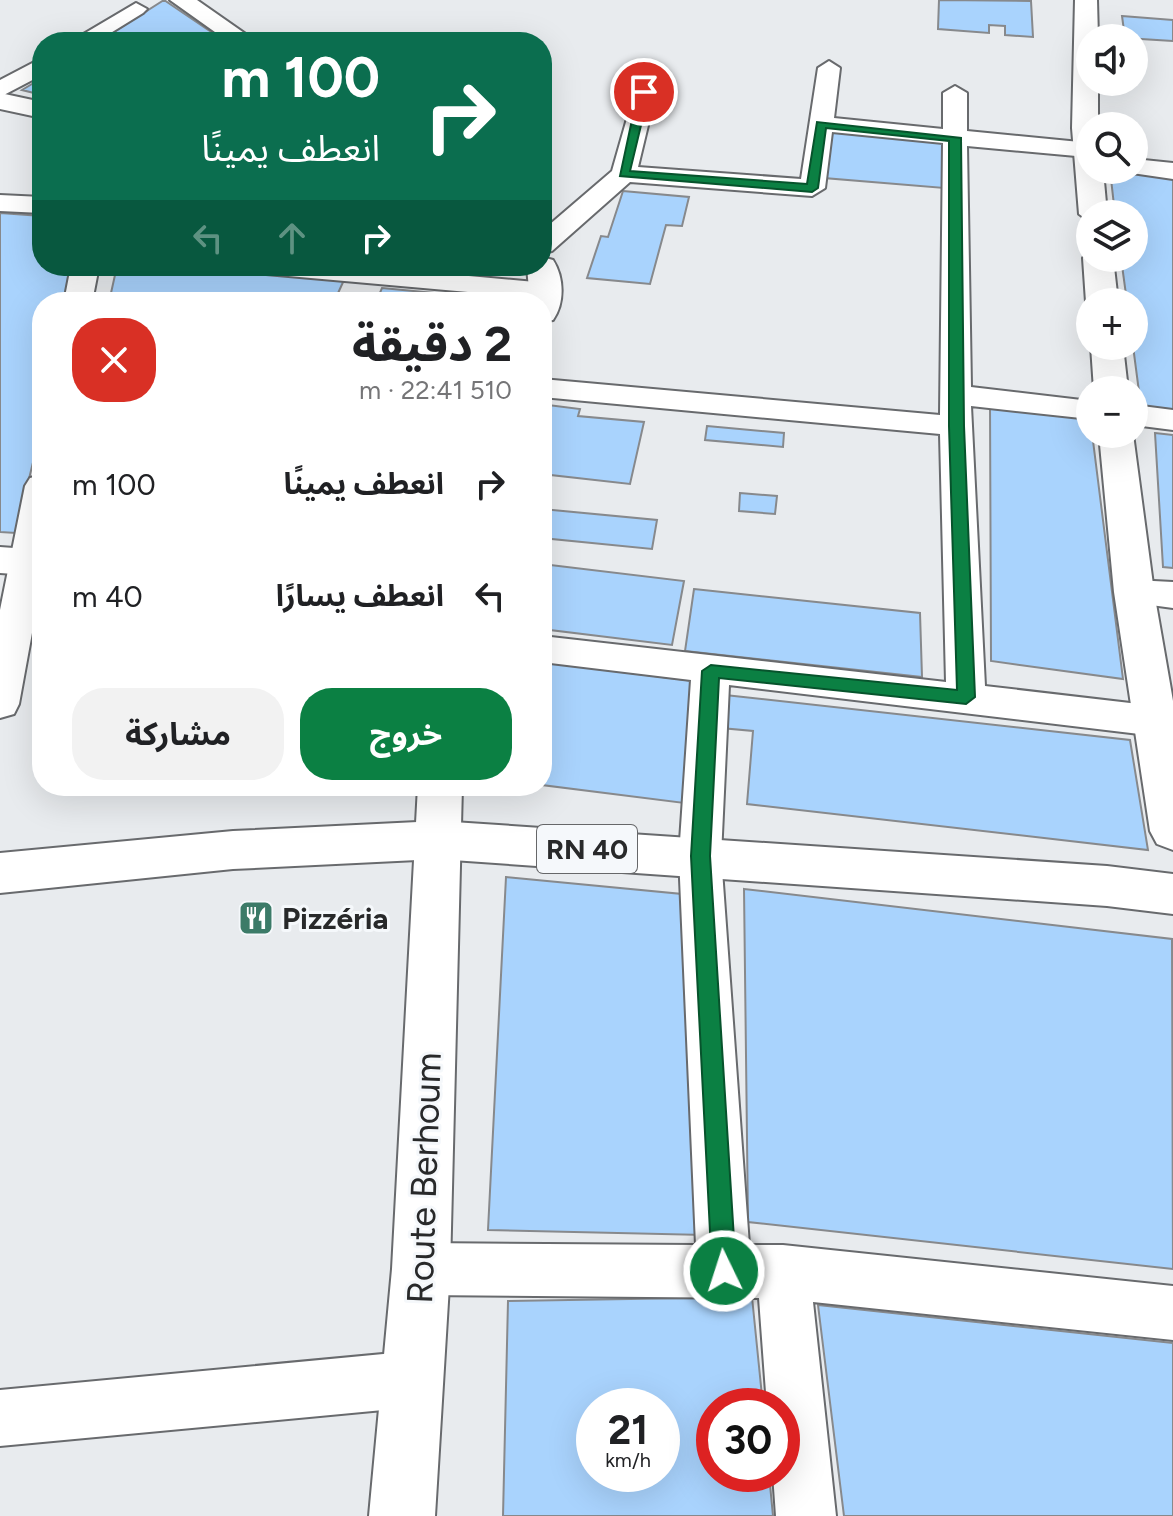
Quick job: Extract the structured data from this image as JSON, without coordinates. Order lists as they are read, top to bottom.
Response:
{
  "streets": {
    "main road": ["RN 40", "Route Berhoum"]
  },
  "crossings": [
    ["RN 40", "Route Berhoum"]
  ],
  "places": {
    "restaurant": ["Pizzéria"]
  },
  "page": {
    "map_buttons": ["+", "−"],
    "turn": ["100 m", "انعطف يمينًا"],
    "heading": ["2 دقيقة", "510 m · 22:41"],
    "list": [
      {
        "name": "انعطف يمينًا",
        "value": "100 m"
      },
      {
        "name": "انعطف يسارًا",
        "value": "40 m"
      }
    ],
    "buttons": ["خروج", "مشاركة"],
    "speed": "21 km/h",
    "limit": "30"
  }
}
